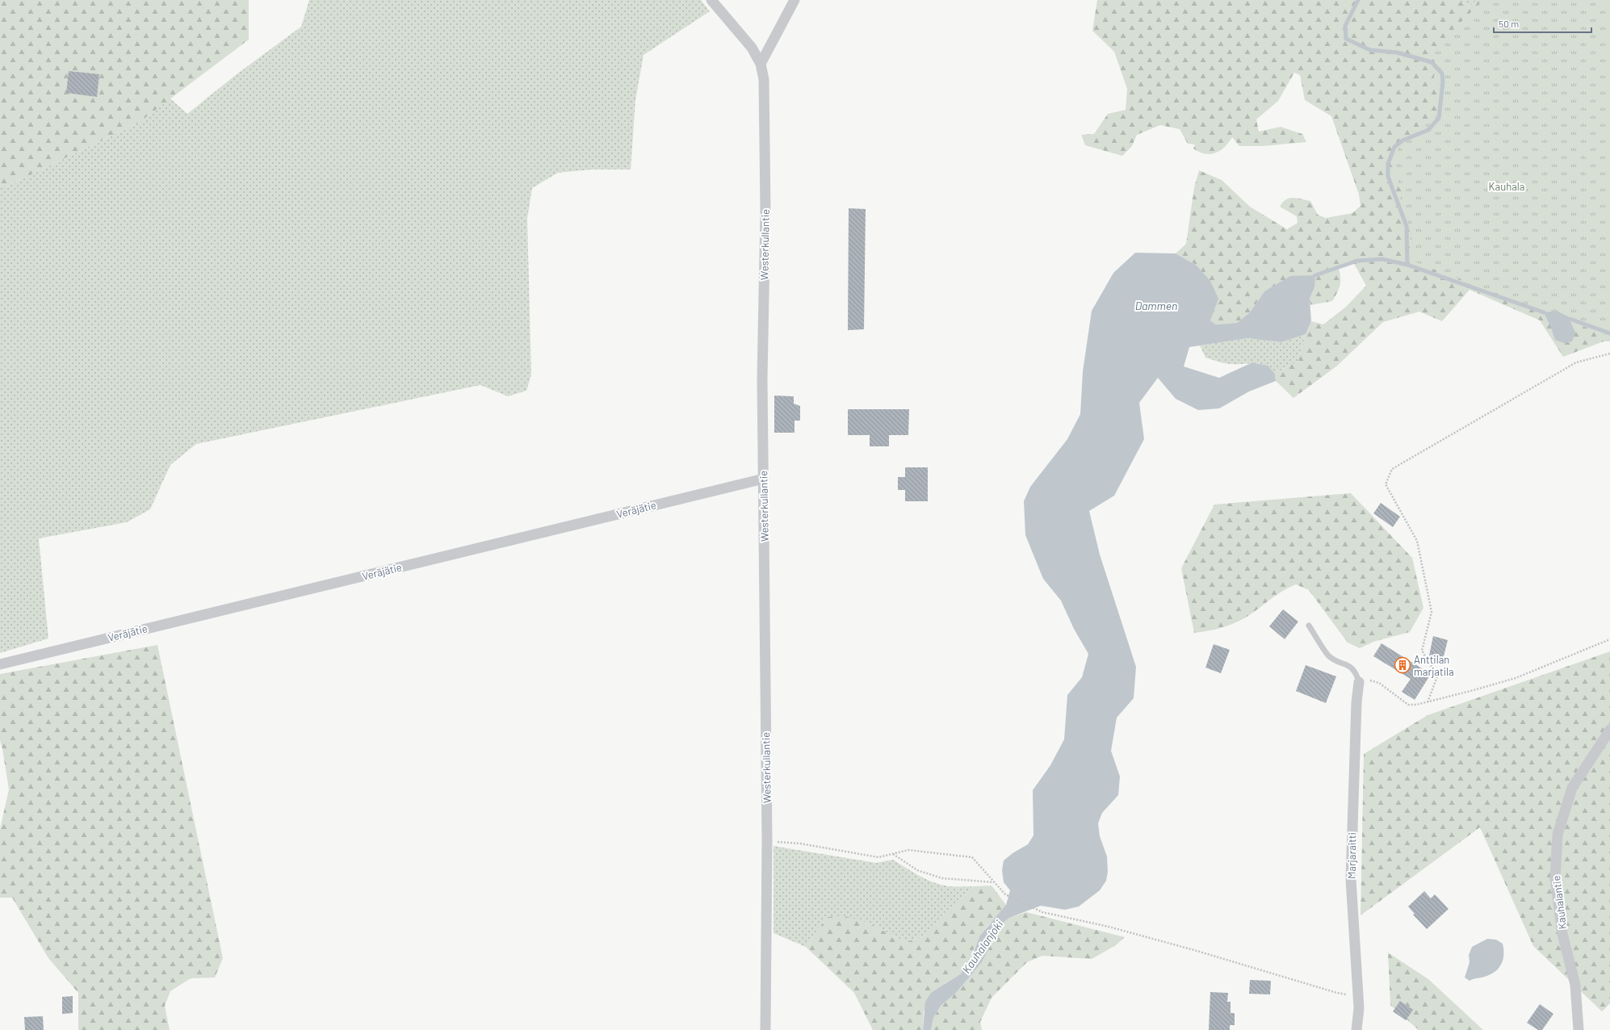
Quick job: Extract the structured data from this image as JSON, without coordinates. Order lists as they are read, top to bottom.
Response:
{
  "streets": {
    "street": [
      "Westerkullantie",
      "Veräjätie",
      "Marjaraitti",
      "Kauhalantie"
    ]
  },
  "crossings": [
    ["Westerkullantie", "Veräjätie"]
  ],
  "water": ["Dammen", "Kauhalanjoki"],
  "parks": ["Kauhala"],
  "places": {
    "building": ["Anttilan marjatila"]
  },
  "scale_bar": "50 m"
}
